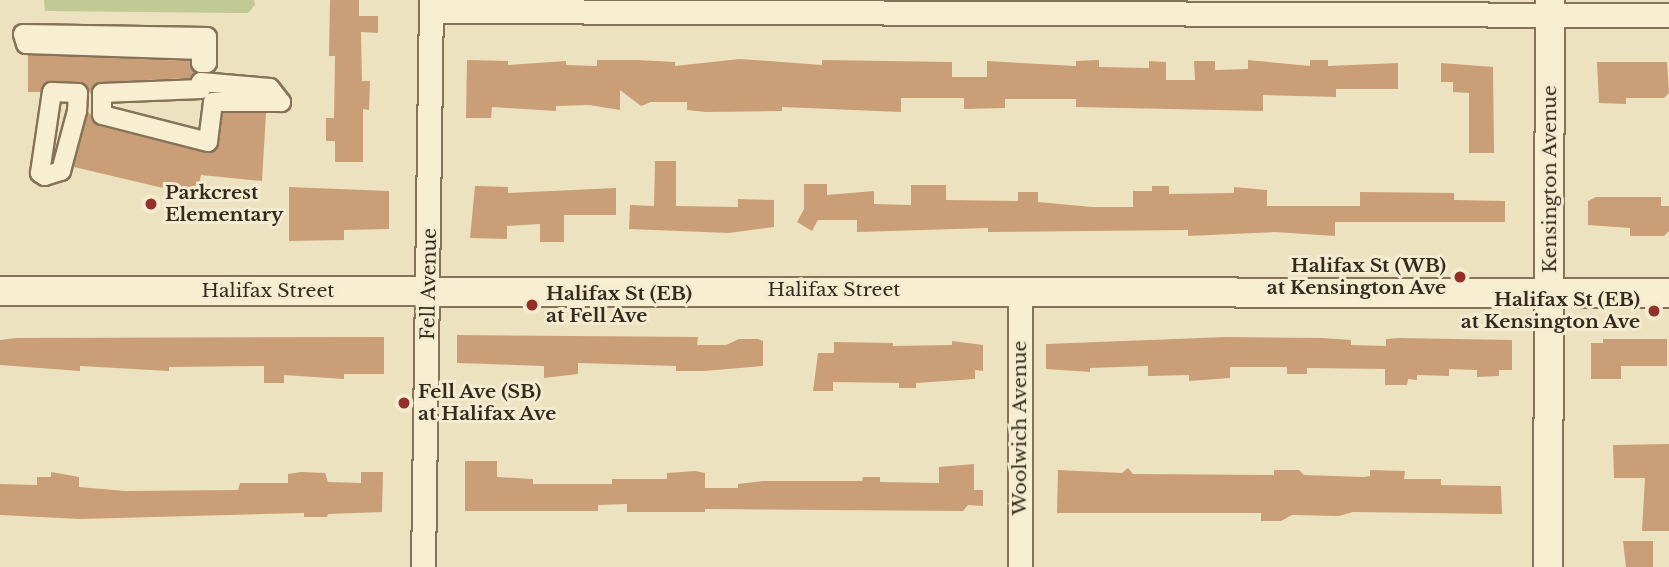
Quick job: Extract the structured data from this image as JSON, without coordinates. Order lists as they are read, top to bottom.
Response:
{
  "streets": {
    "street": [
      "Kensington Avenue",
      "Fell Avenue",
      "Halifax Street",
      "Woolwich Avenue"
    ]
  },
  "crossings": [
    ["Kensington Avenue", "Halifax Street"],
    ["Fell Avenue", "Halifax Street"],
    ["Halifax Street", "Woolwich Avenue"]
  ],
  "places": [
    "Parkcrest Elementary",
    "Halifax St (WB) at Kensington Ave",
    "Halifax St (EB) at Fell Ave",
    "Halifax St (EB) at Kensington Ave",
    "Fell Ave (SB) at Halifax Ave"
  ]
}
